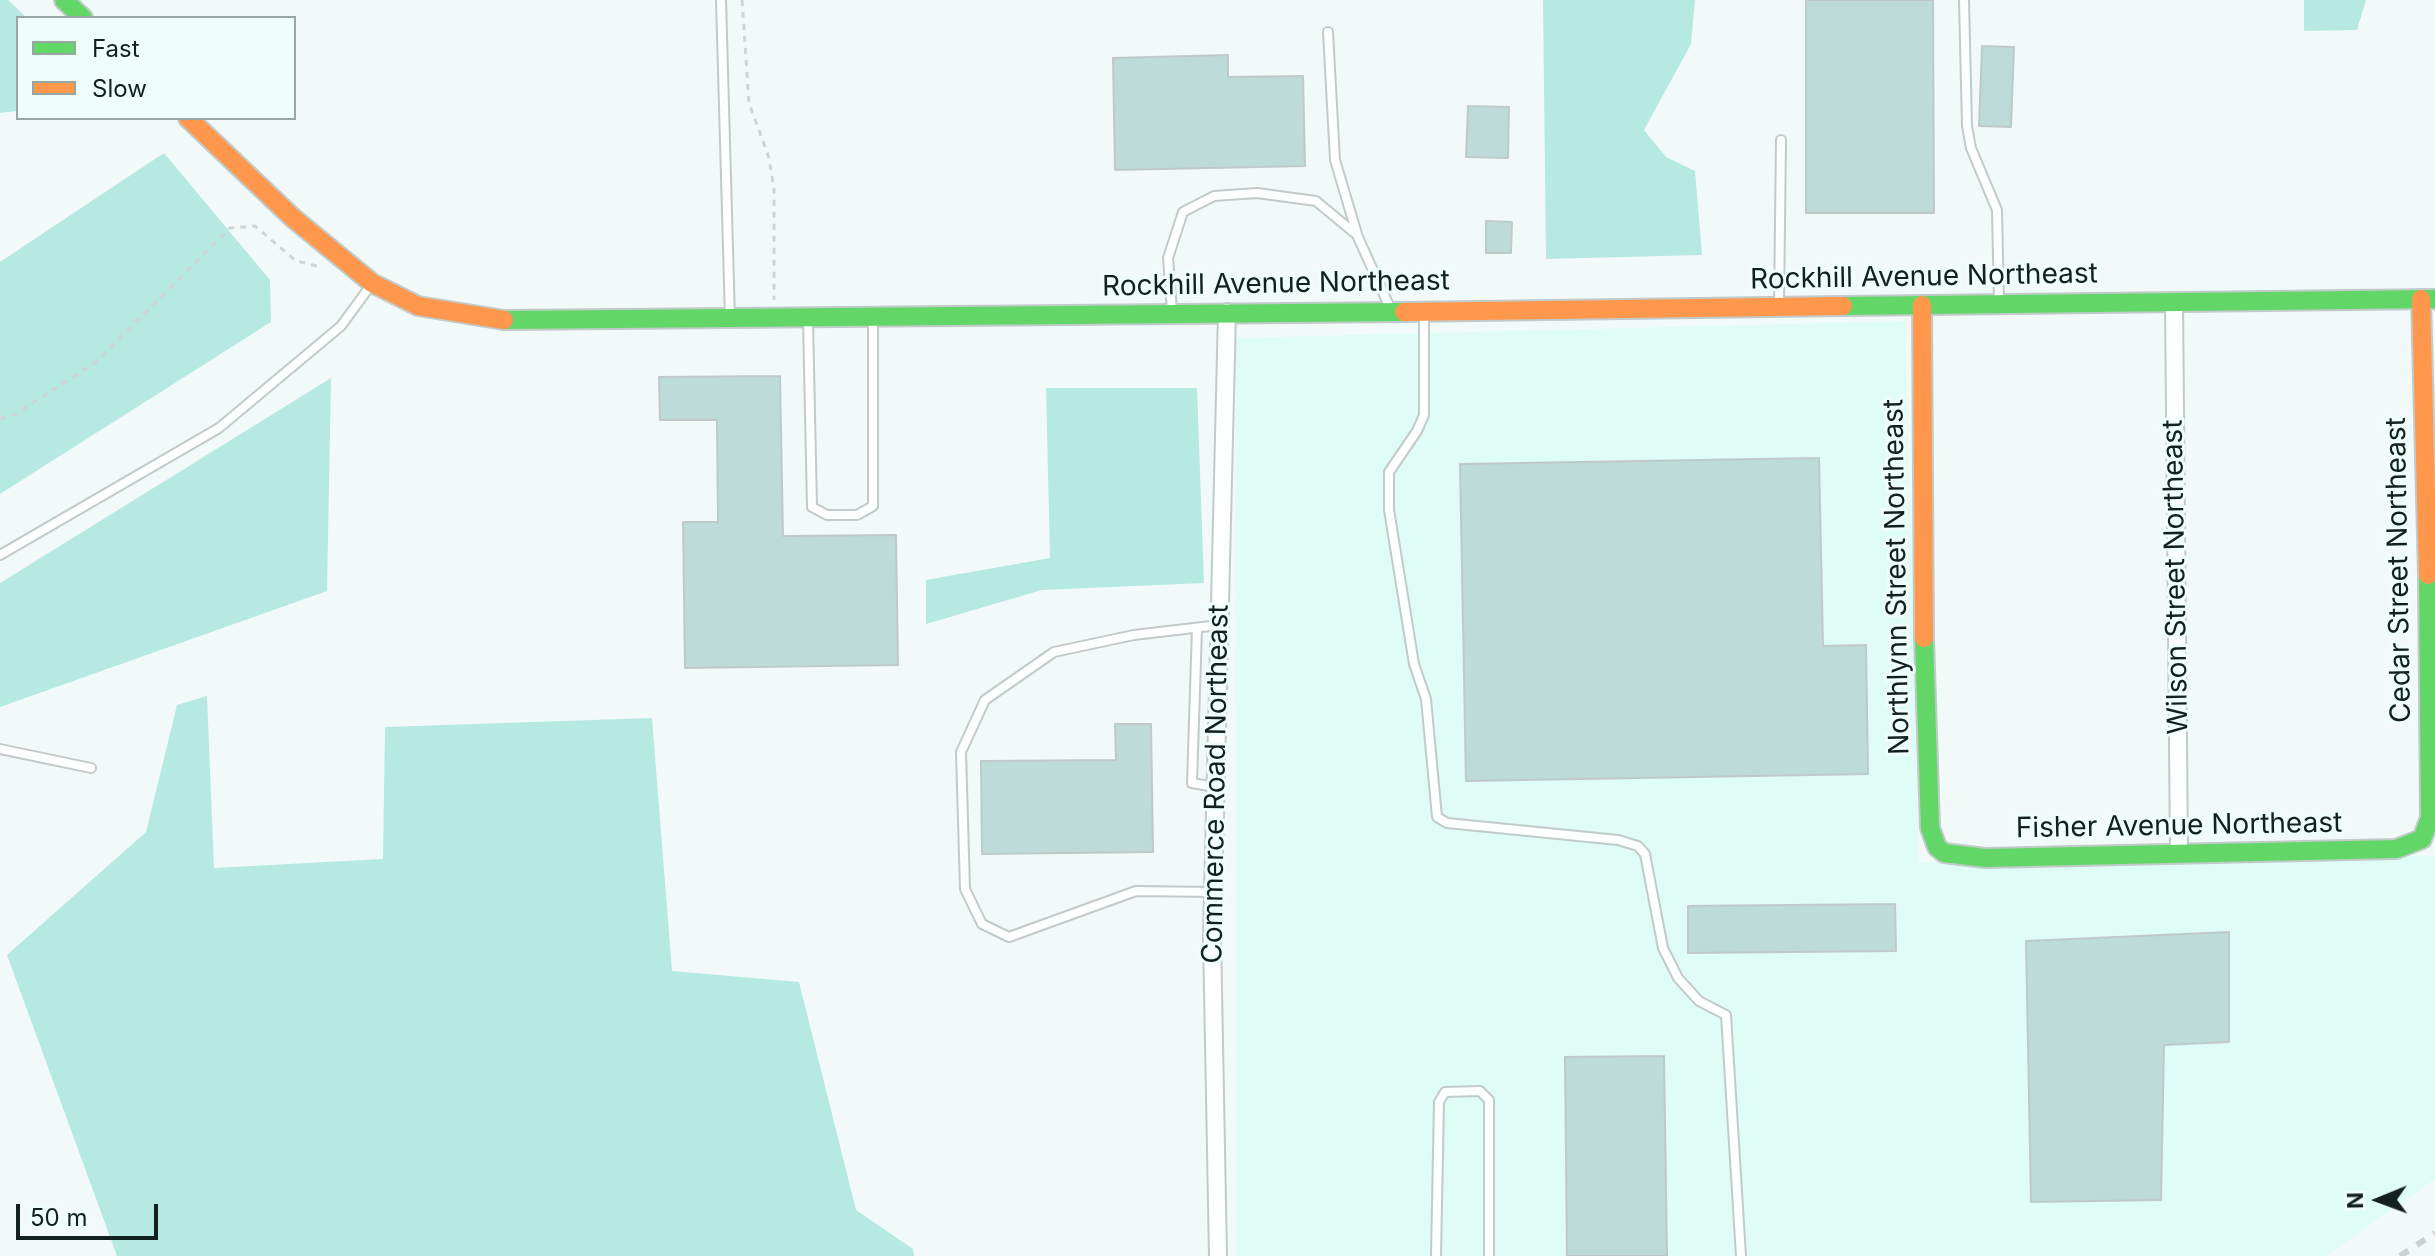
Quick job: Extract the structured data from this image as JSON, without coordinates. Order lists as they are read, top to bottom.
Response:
{
  "streets": {
    "street": [
      "Rockhill Avenue Northeast",
      "Cedar Street Northeast",
      "Northlynn Street Northeast",
      "Wilson Street Northeast",
      "Commerce Road Northeast",
      "Fisher Avenue Northeast"
    ]
  },
  "crossings": [
    ["Rockhill Avenue Northeast", "Cedar Street Northeast"],
    ["Rockhill Avenue Northeast", "Northlynn Street Northeast"],
    ["Rockhill Avenue Northeast", "Wilson Street Northeast"],
    ["Rockhill Avenue Northeast", "Commerce Road Northeast"],
    ["Cedar Street Northeast", "Fisher Avenue Northeast"],
    ["Northlynn Street Northeast", "Fisher Avenue Northeast"],
    ["Wilson Street Northeast", "Fisher Avenue Northeast"]
  ],
  "legend": ["Fast", "Slow"],
  "scale_bar": "50 m",
  "north": "left"
}
